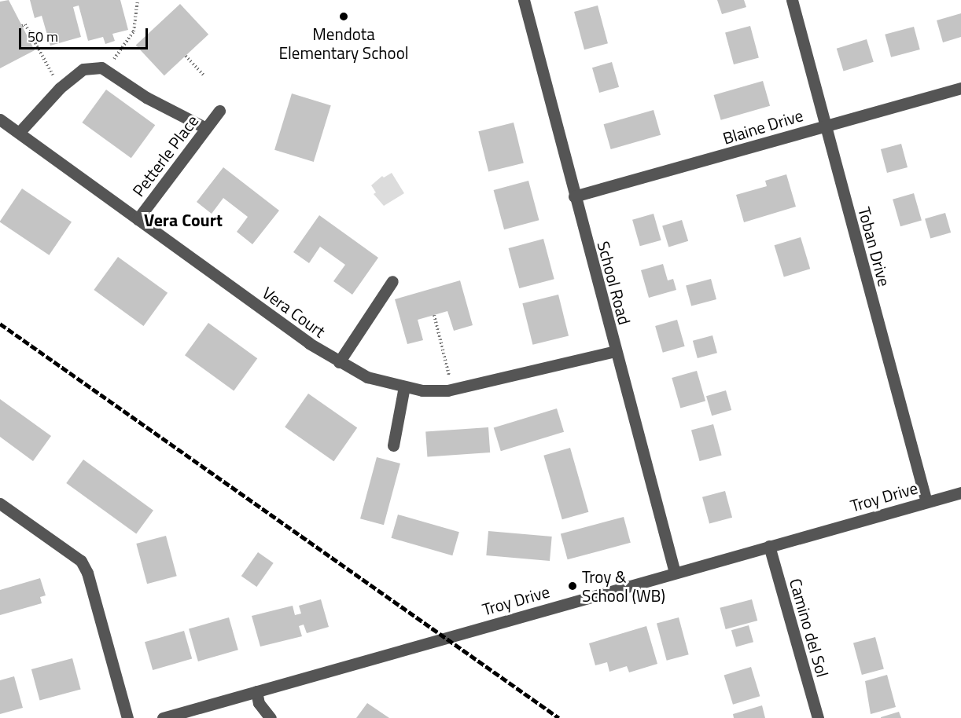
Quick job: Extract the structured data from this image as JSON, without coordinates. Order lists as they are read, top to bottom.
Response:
{
  "streets": {
    "street": [
      "Blaine Drive",
      "Petterle Place",
      "Toban Drive",
      "School Road",
      "Vera Court",
      "Troy Drive",
      "Camino del Sol"
    ]
  },
  "crossings": [
    ["Blaine Drive", "Toban Drive"],
    ["Blaine Drive", "School Road"],
    ["Petterle Place", "Vera Court"],
    ["Toban Drive", "Troy Drive"],
    ["School Road", "Vera Court"],
    ["School Road", "Troy Drive"],
    ["Troy Drive", "Camino del Sol"]
  ],
  "districts": ["Vera Court"],
  "places": ["Mendota Elementary School", "Troy & School (WB)"],
  "scale_bar": "50 m"
}
